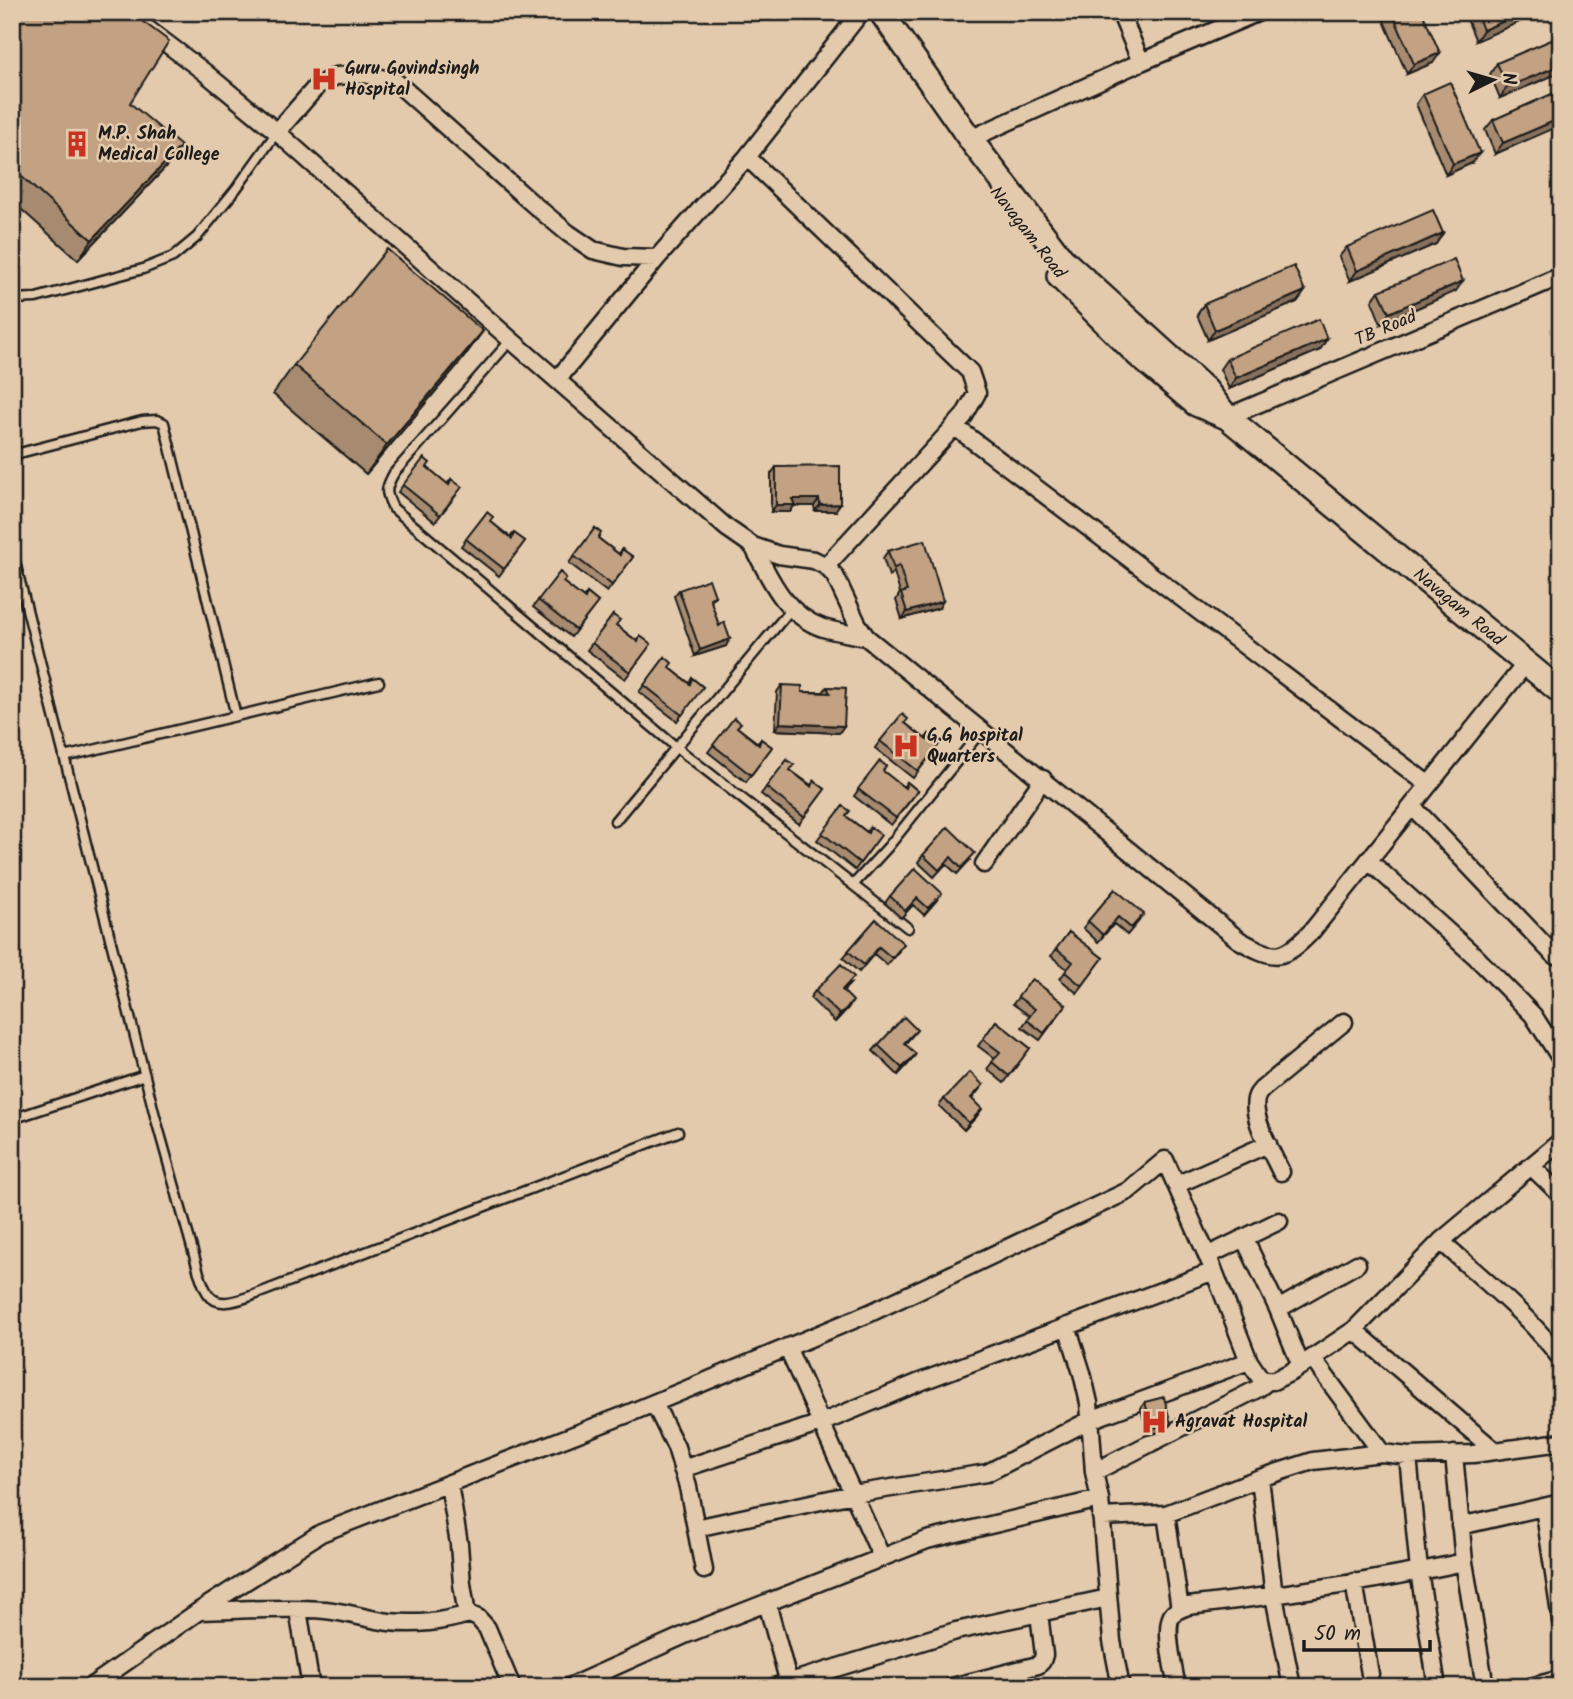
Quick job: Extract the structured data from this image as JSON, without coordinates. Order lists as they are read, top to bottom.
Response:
{
  "streets": {
    "street": ["Navagam Road", "TB Road"]
  },
  "crossings": [
    ["Navagam Road", "TB Road"]
  ],
  "places": {
    "hospital": ["Guru Govindsingh Hospital", "G.G hospital Quarters", "Agravat Hospital"],
    "building": ["M.P. Shah Medical College"]
  },
  "scale_bar": "50 m",
  "north": "right"
}
